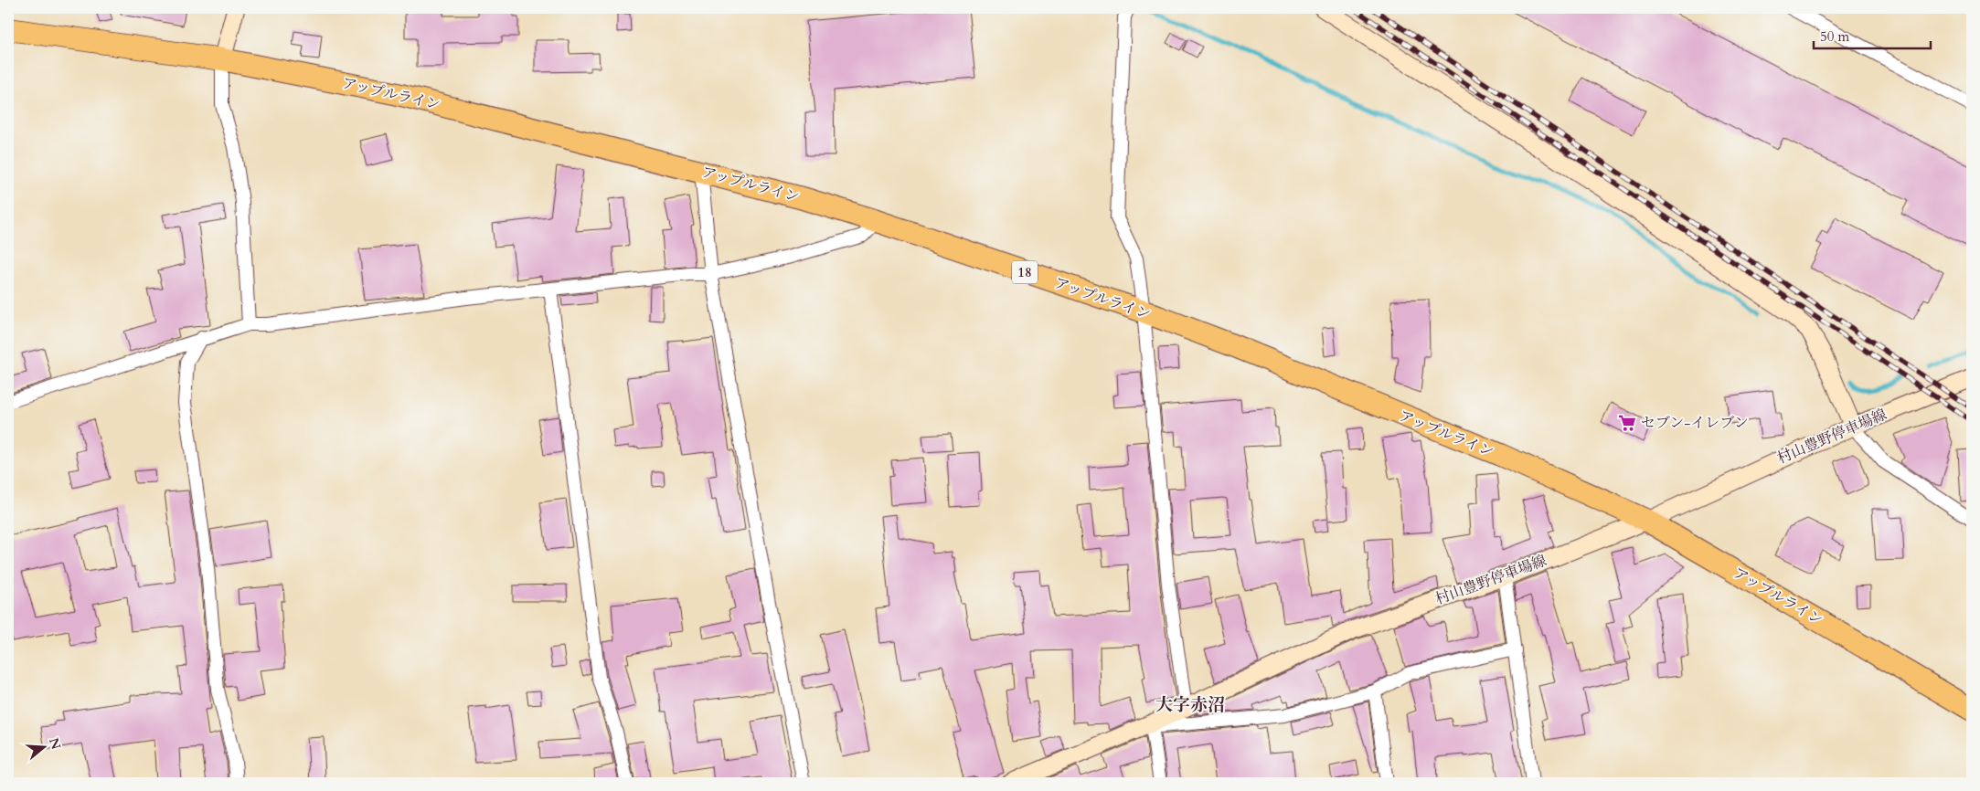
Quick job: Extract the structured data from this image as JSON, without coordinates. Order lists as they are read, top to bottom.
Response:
{
  "streets": {
    "highway": ["アップルライン", "18"],
    "main road": ["村山豊野停車場線"]
  },
  "crossings": [
    ["アップルライン", "村山豊野停車場線"]
  ],
  "districts": ["大字赤沼"],
  "places": {
    "supermarket": ["セブン-イレブン"]
  },
  "scale_bar": "50 m",
  "north": "right"
}
